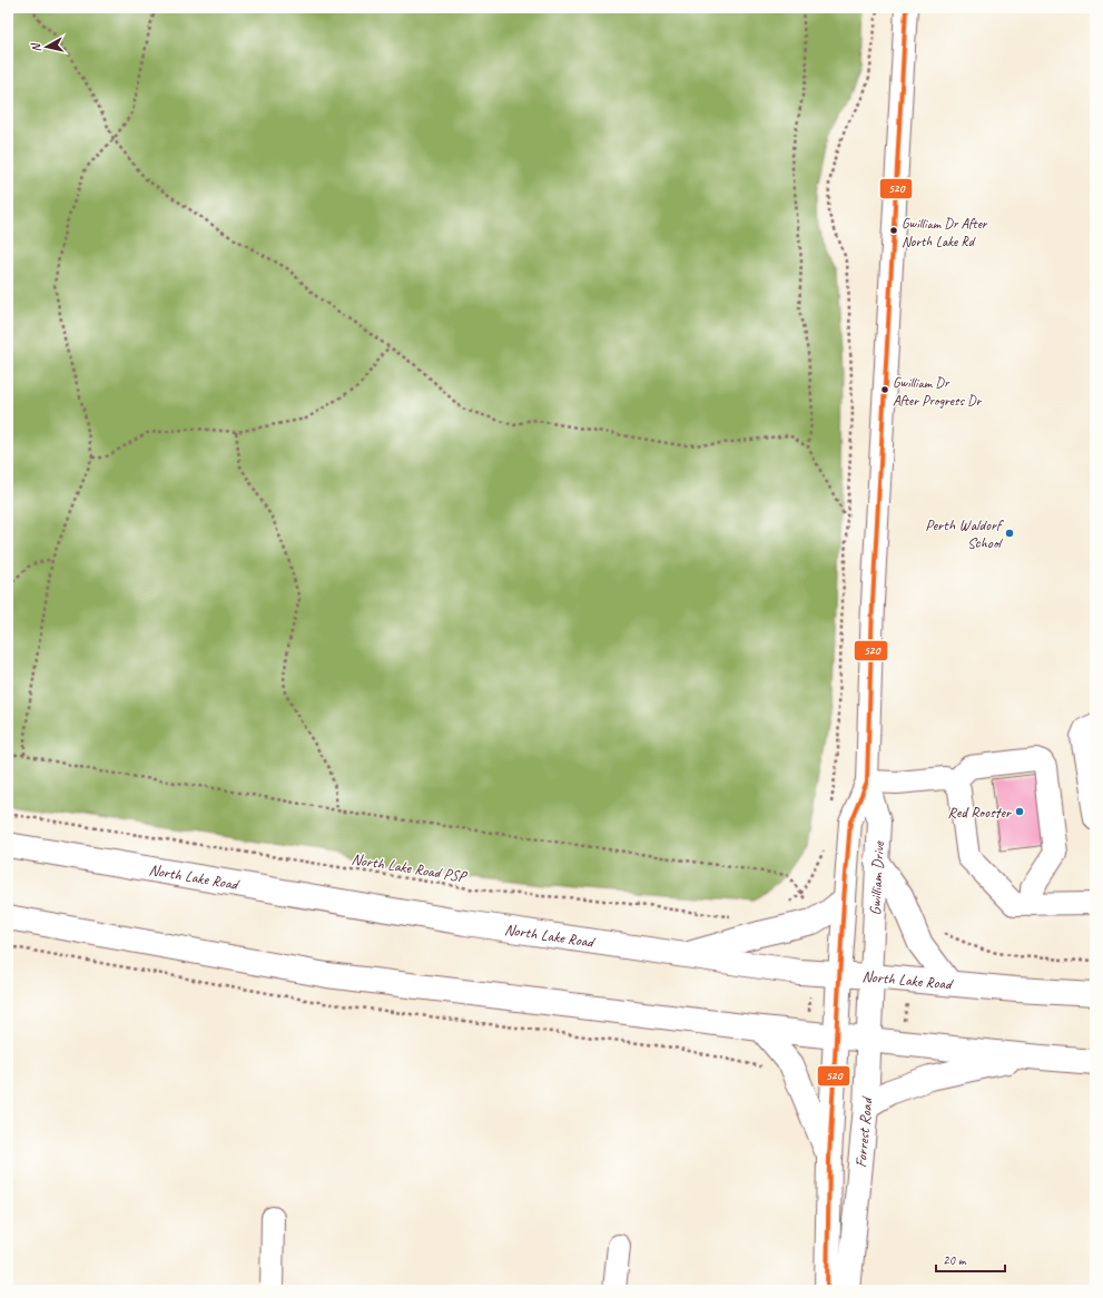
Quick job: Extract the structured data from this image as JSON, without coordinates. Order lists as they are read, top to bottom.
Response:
{
  "streets": {
    "main road": ["North Lake Road", "Forrest Road"],
    "street": ["Gwilliam Drive"],
    "path": ["North Lake Road PSP"]
  },
  "crossings": [
    ["North Lake Road", "Gwilliam Drive"],
    ["North Lake Road", "Forrest Road"],
    ["Gwilliam Drive", "Forrest Road"]
  ],
  "places": [
    "Gwilliam Dr After North Lake Rd",
    "Gwilliam Dr After Progress Dr",
    "Perth Waldorf School",
    "Red Rooster"
  ],
  "lines": ["transit line 520"],
  "scale_bar": "20 m",
  "north": "left"
}
